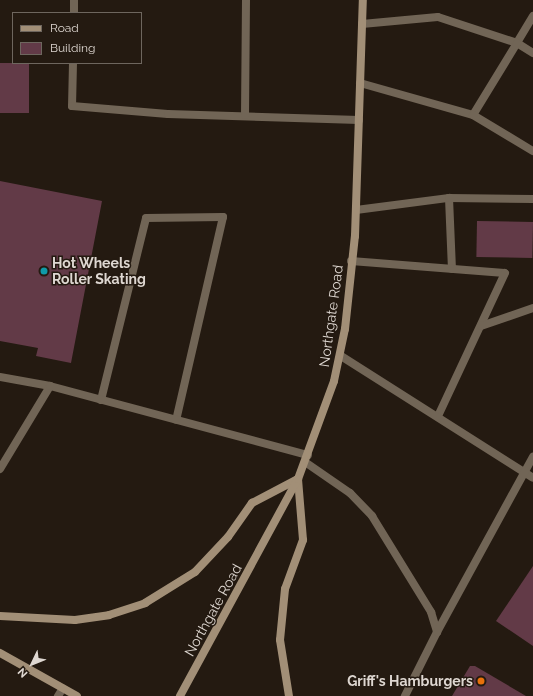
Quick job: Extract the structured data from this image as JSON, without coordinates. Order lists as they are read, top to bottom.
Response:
{
  "streets": {
    "main road": ["Northgate Road"]
  },
  "places": ["Hot Wheels Roller Skating", "Griff's Hamburgers"],
  "legend": ["Road", "Building"],
  "north": "bottom left"
}
